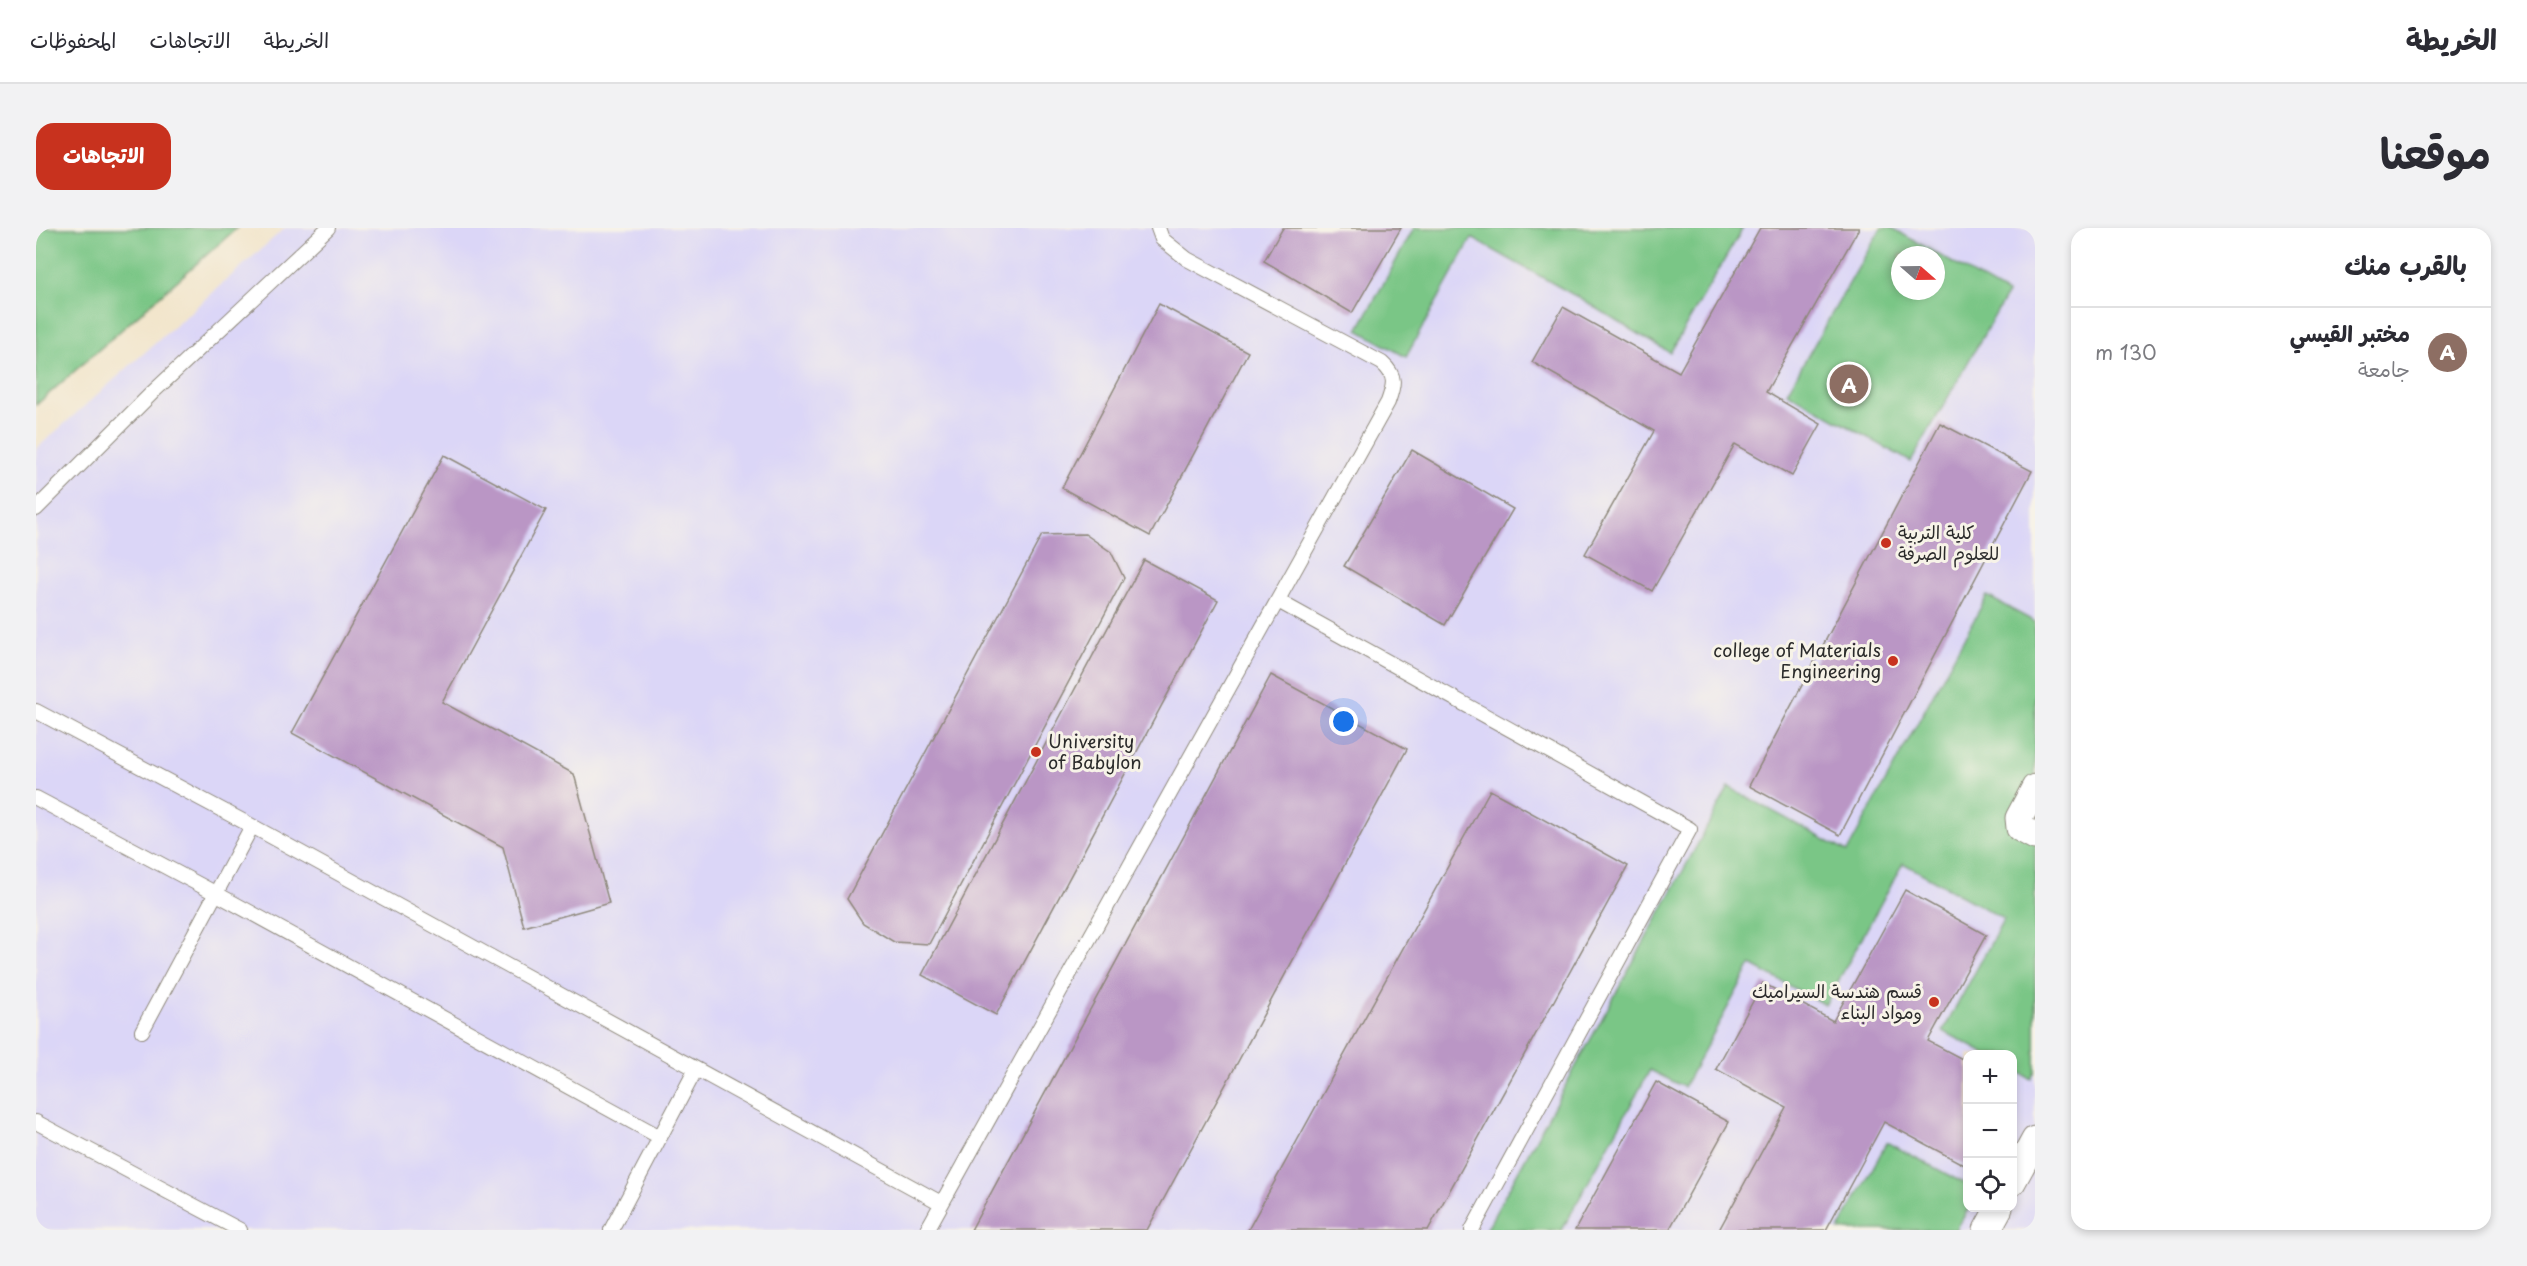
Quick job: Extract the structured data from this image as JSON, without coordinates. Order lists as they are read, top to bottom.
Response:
{
  "places": [
    "كلية التربية للعلوم الصرفة",
    "college of Materials Engineering",
    "University of Babylon",
    "قسم هندسة السيراميك ومواد البناء"
  ],
  "north": "right",
  "page": {
    "header": "الخريطة",
    "nav": ["الخريطة", "الاتجاهات", "المحفوظات"],
    "title": "موقعنا",
    "buttons": "الاتجاهات",
    "heading": "بالقرب منك",
    "list": [
      {
        "mark": "A",
        "name": "مختبر القيسي",
        "note": "جامعة",
        "value": "130 m"
      }
    ],
    "pins": "A",
    "map_buttons": ["+", "−"]
  }
}
